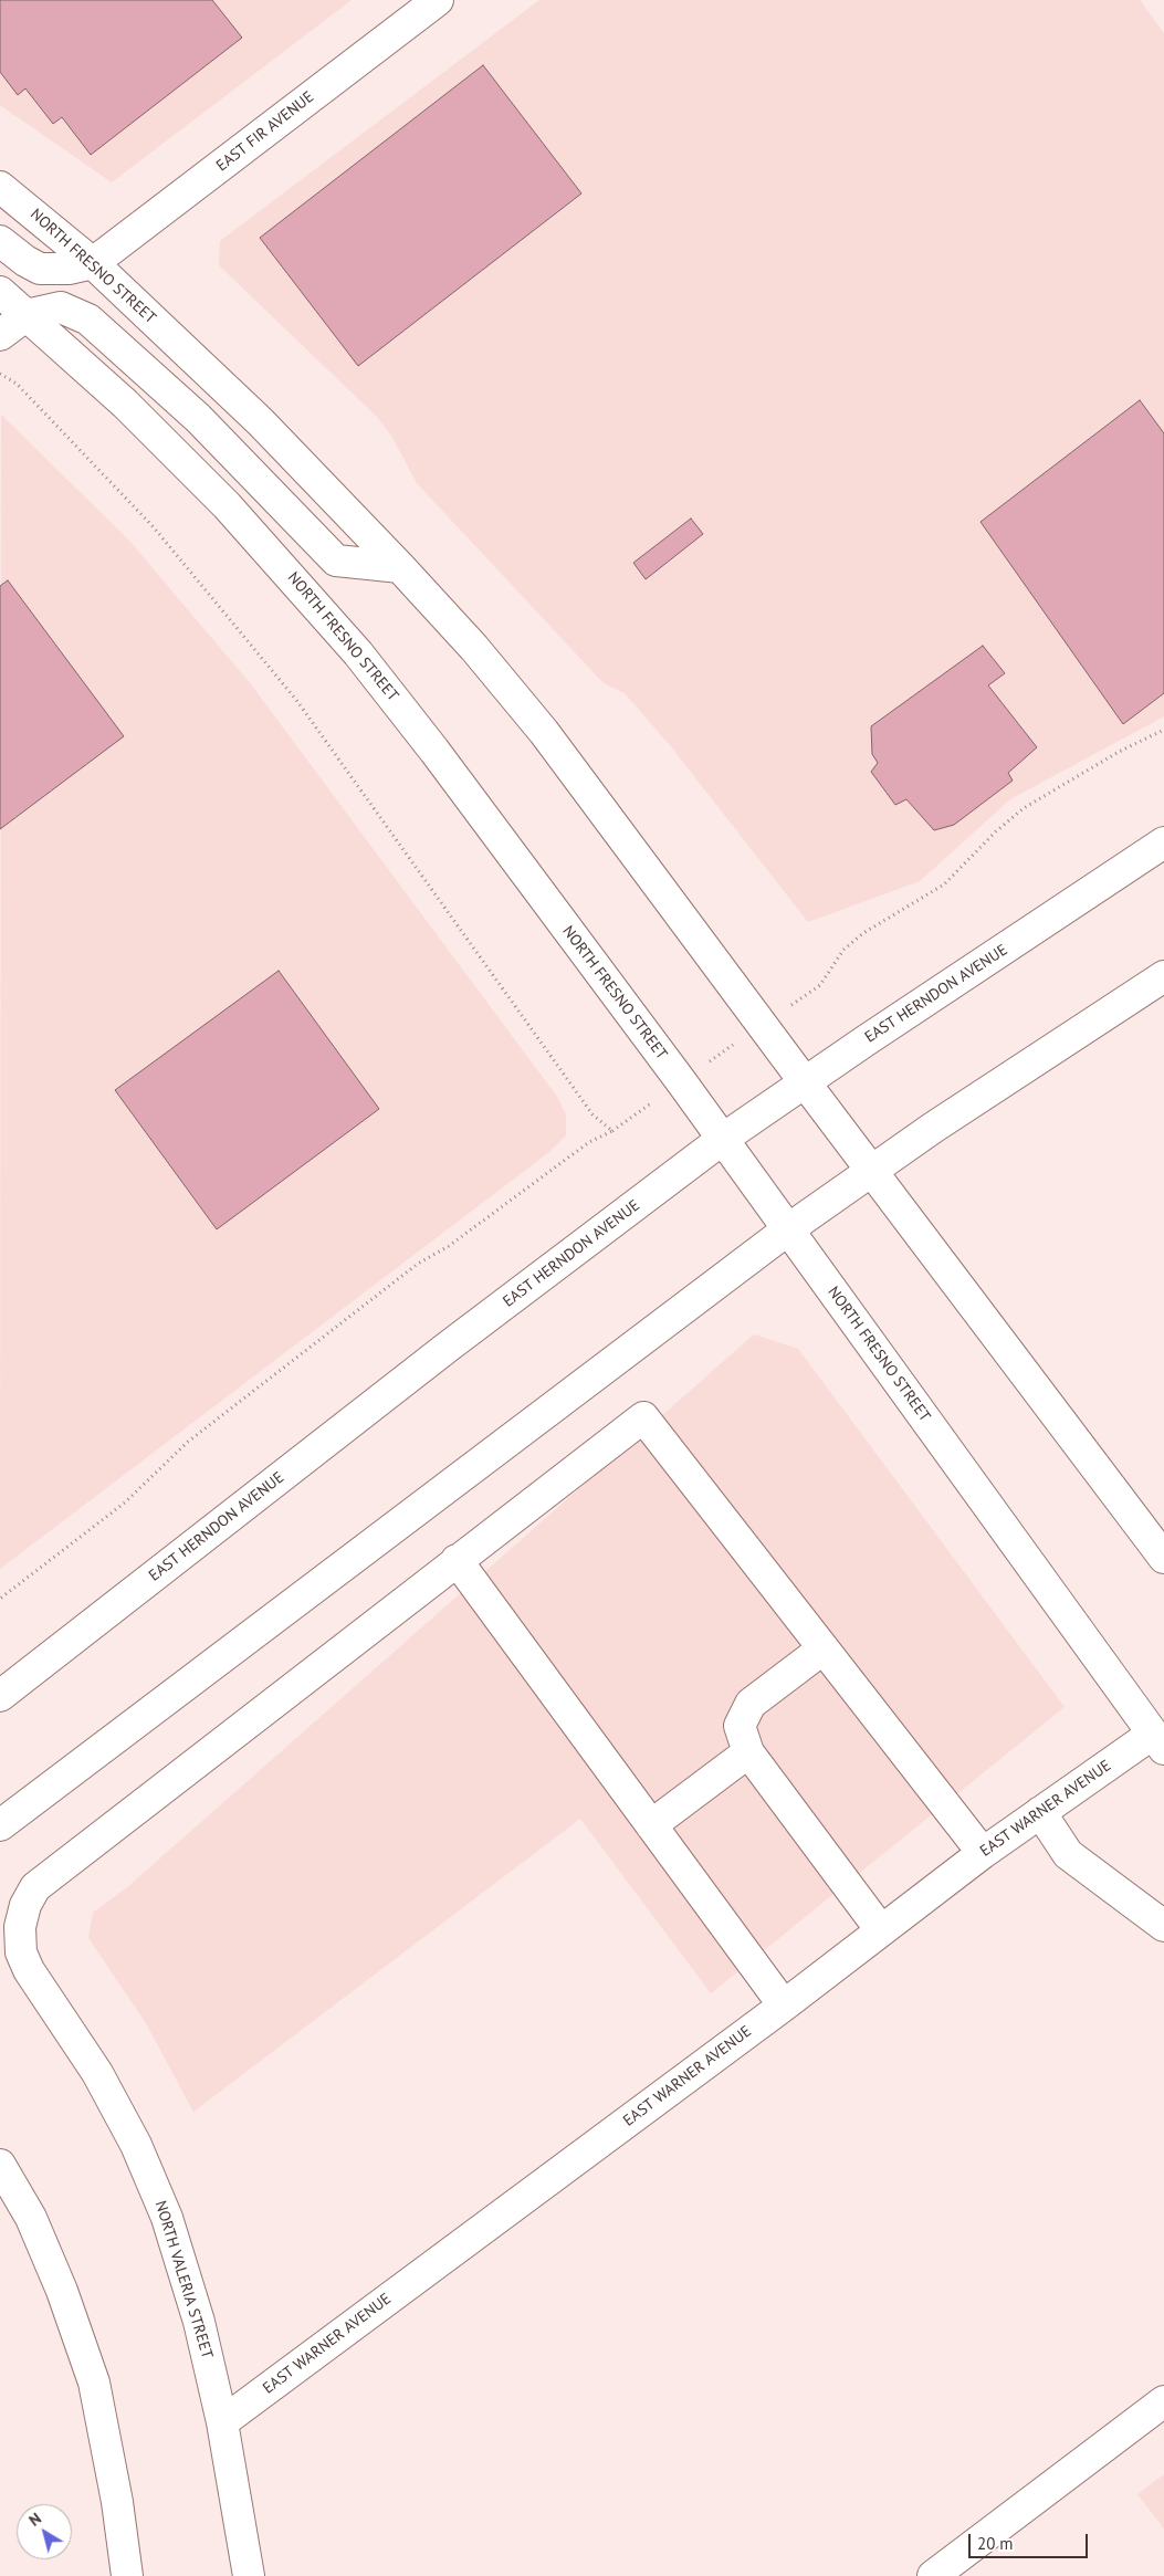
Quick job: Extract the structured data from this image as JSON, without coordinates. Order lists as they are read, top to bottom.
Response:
{
  "streets": {
    "main road": [
      "EAST FIR AVENUE",
      "NORTH FRESNO STREET",
      "EAST HERNDON AVENUE",
      "EAST WARNER AVENUE",
      "NORTH VALERIA STREET"
    ]
  },
  "crossings": [
    ["EAST FIR AVENUE", "NORTH FRESNO STREET"],
    ["NORTH FRESNO STREET", "EAST HERNDON AVENUE"],
    ["NORTH FRESNO STREET", "EAST WARNER AVENUE"],
    ["EAST WARNER AVENUE", "NORTH VALERIA STREET"]
  ],
  "scale_bar": "20 m",
  "north": "top left"
}
